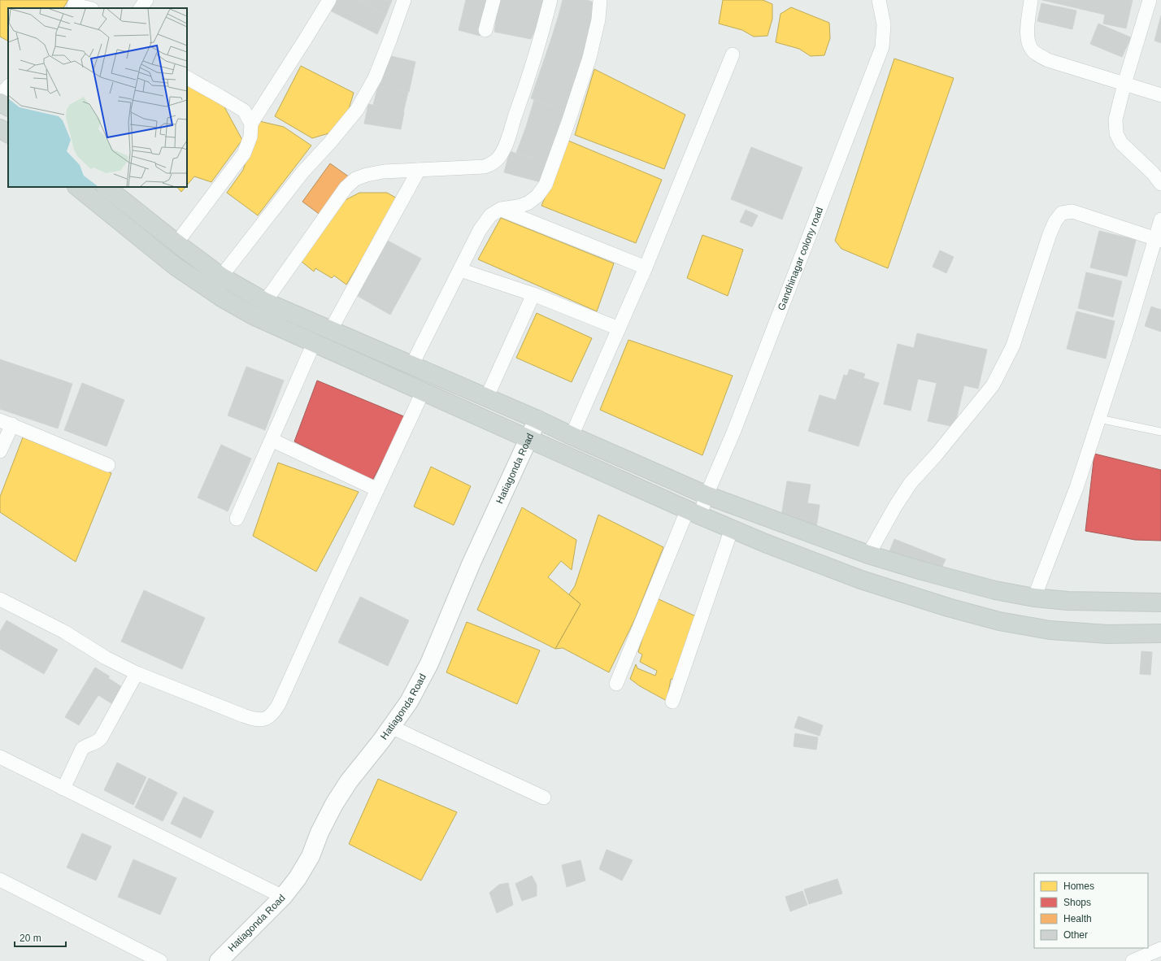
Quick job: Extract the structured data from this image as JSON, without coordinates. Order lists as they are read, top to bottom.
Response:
{
  "streets": {
    "street": ["Gandhinagar colony road", "Hatiagonda Road"]
  },
  "legend": [
    "Homes",
    "Shops",
    "Health",
    "Other"
  ],
  "scale_bar": "20 m"
}
